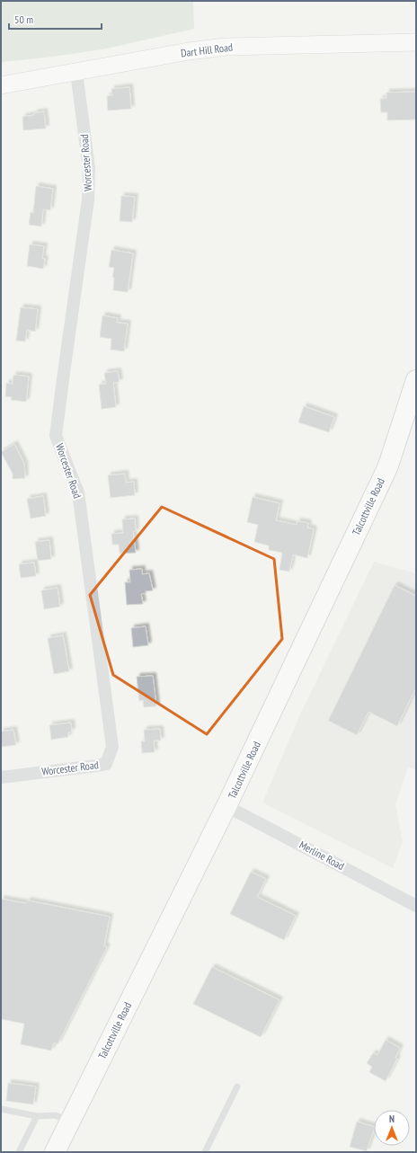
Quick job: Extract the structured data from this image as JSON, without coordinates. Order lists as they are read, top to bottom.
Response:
{
  "streets": {
    "main road": ["Dart Hill Road", "Talcottville Road"],
    "street": ["Worcester Road", "Merline Road"]
  },
  "crossings": [
    ["Dart Hill Road", "Worcester Road"],
    ["Talcottville Road", "Merline Road"]
  ],
  "scale_bar": "50 m",
  "north": "top"
}
